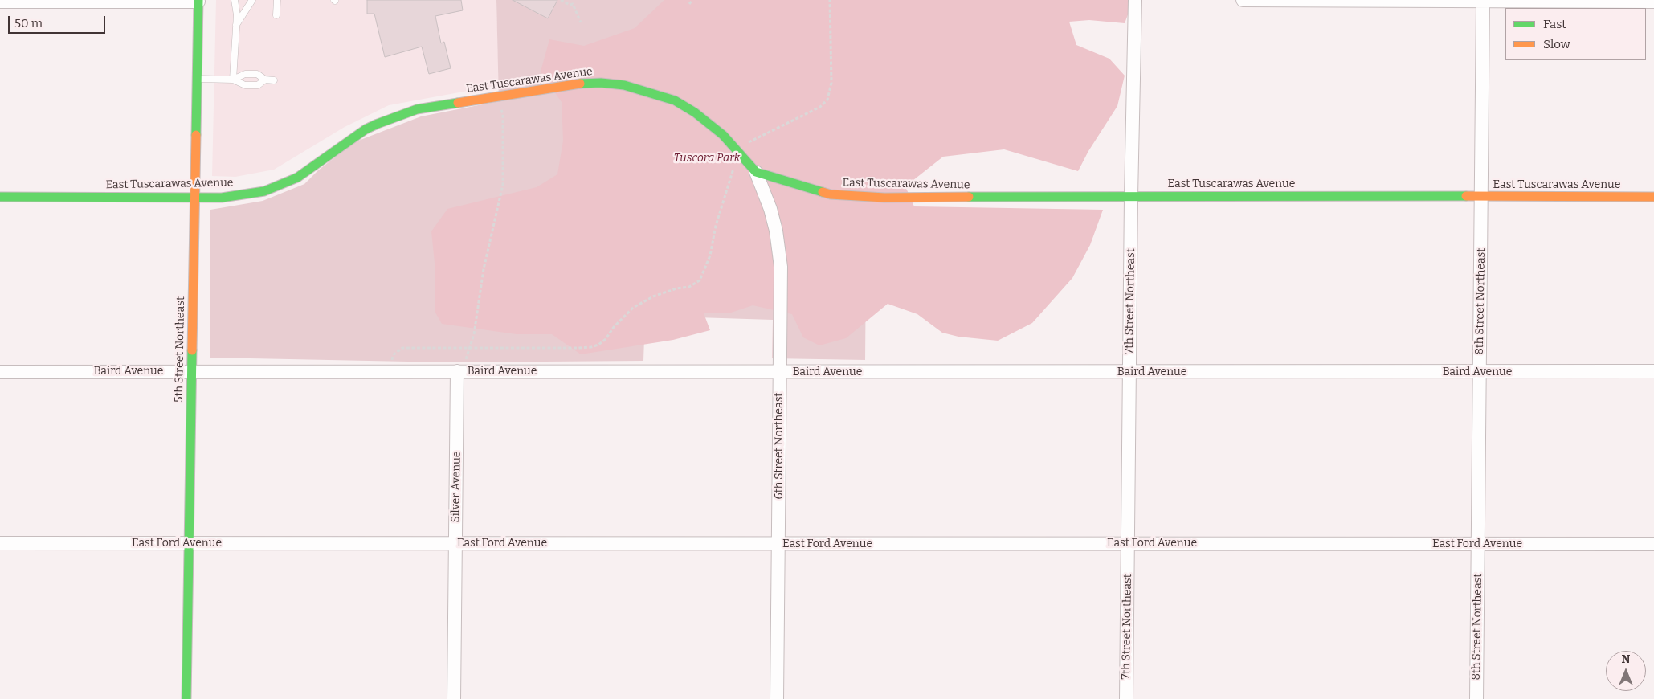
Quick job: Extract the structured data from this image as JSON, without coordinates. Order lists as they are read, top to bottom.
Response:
{
  "streets": {
    "street": [
      "East Tuscarawas Avenue",
      "7th Street Northeast",
      "8th Street Northeast",
      "5th Street Northeast",
      "Baird Avenue",
      "6th Street Northeast",
      "Silver Avenue",
      "East Ford Avenue"
    ]
  },
  "crossings": [
    ["East Tuscarawas Avenue", "7th Street Northeast"],
    ["East Tuscarawas Avenue", "8th Street Northeast"],
    ["East Tuscarawas Avenue", "5th Street Northeast"],
    ["East Tuscarawas Avenue", "6th Street Northeast"],
    ["7th Street Northeast", "Baird Avenue"],
    ["7th Street Northeast", "East Ford Avenue"],
    ["8th Street Northeast", "Baird Avenue"],
    ["8th Street Northeast", "East Ford Avenue"],
    ["5th Street Northeast", "Baird Avenue"],
    ["5th Street Northeast", "East Ford Avenue"],
    ["Baird Avenue", "6th Street Northeast"],
    ["Baird Avenue", "Silver Avenue"],
    ["6th Street Northeast", "East Ford Avenue"],
    ["Silver Avenue", "East Ford Avenue"]
  ],
  "parks": ["Tuscora Park"],
  "legend": ["Fast", "Slow"],
  "scale_bar": "50 m",
  "north": "top"
}
